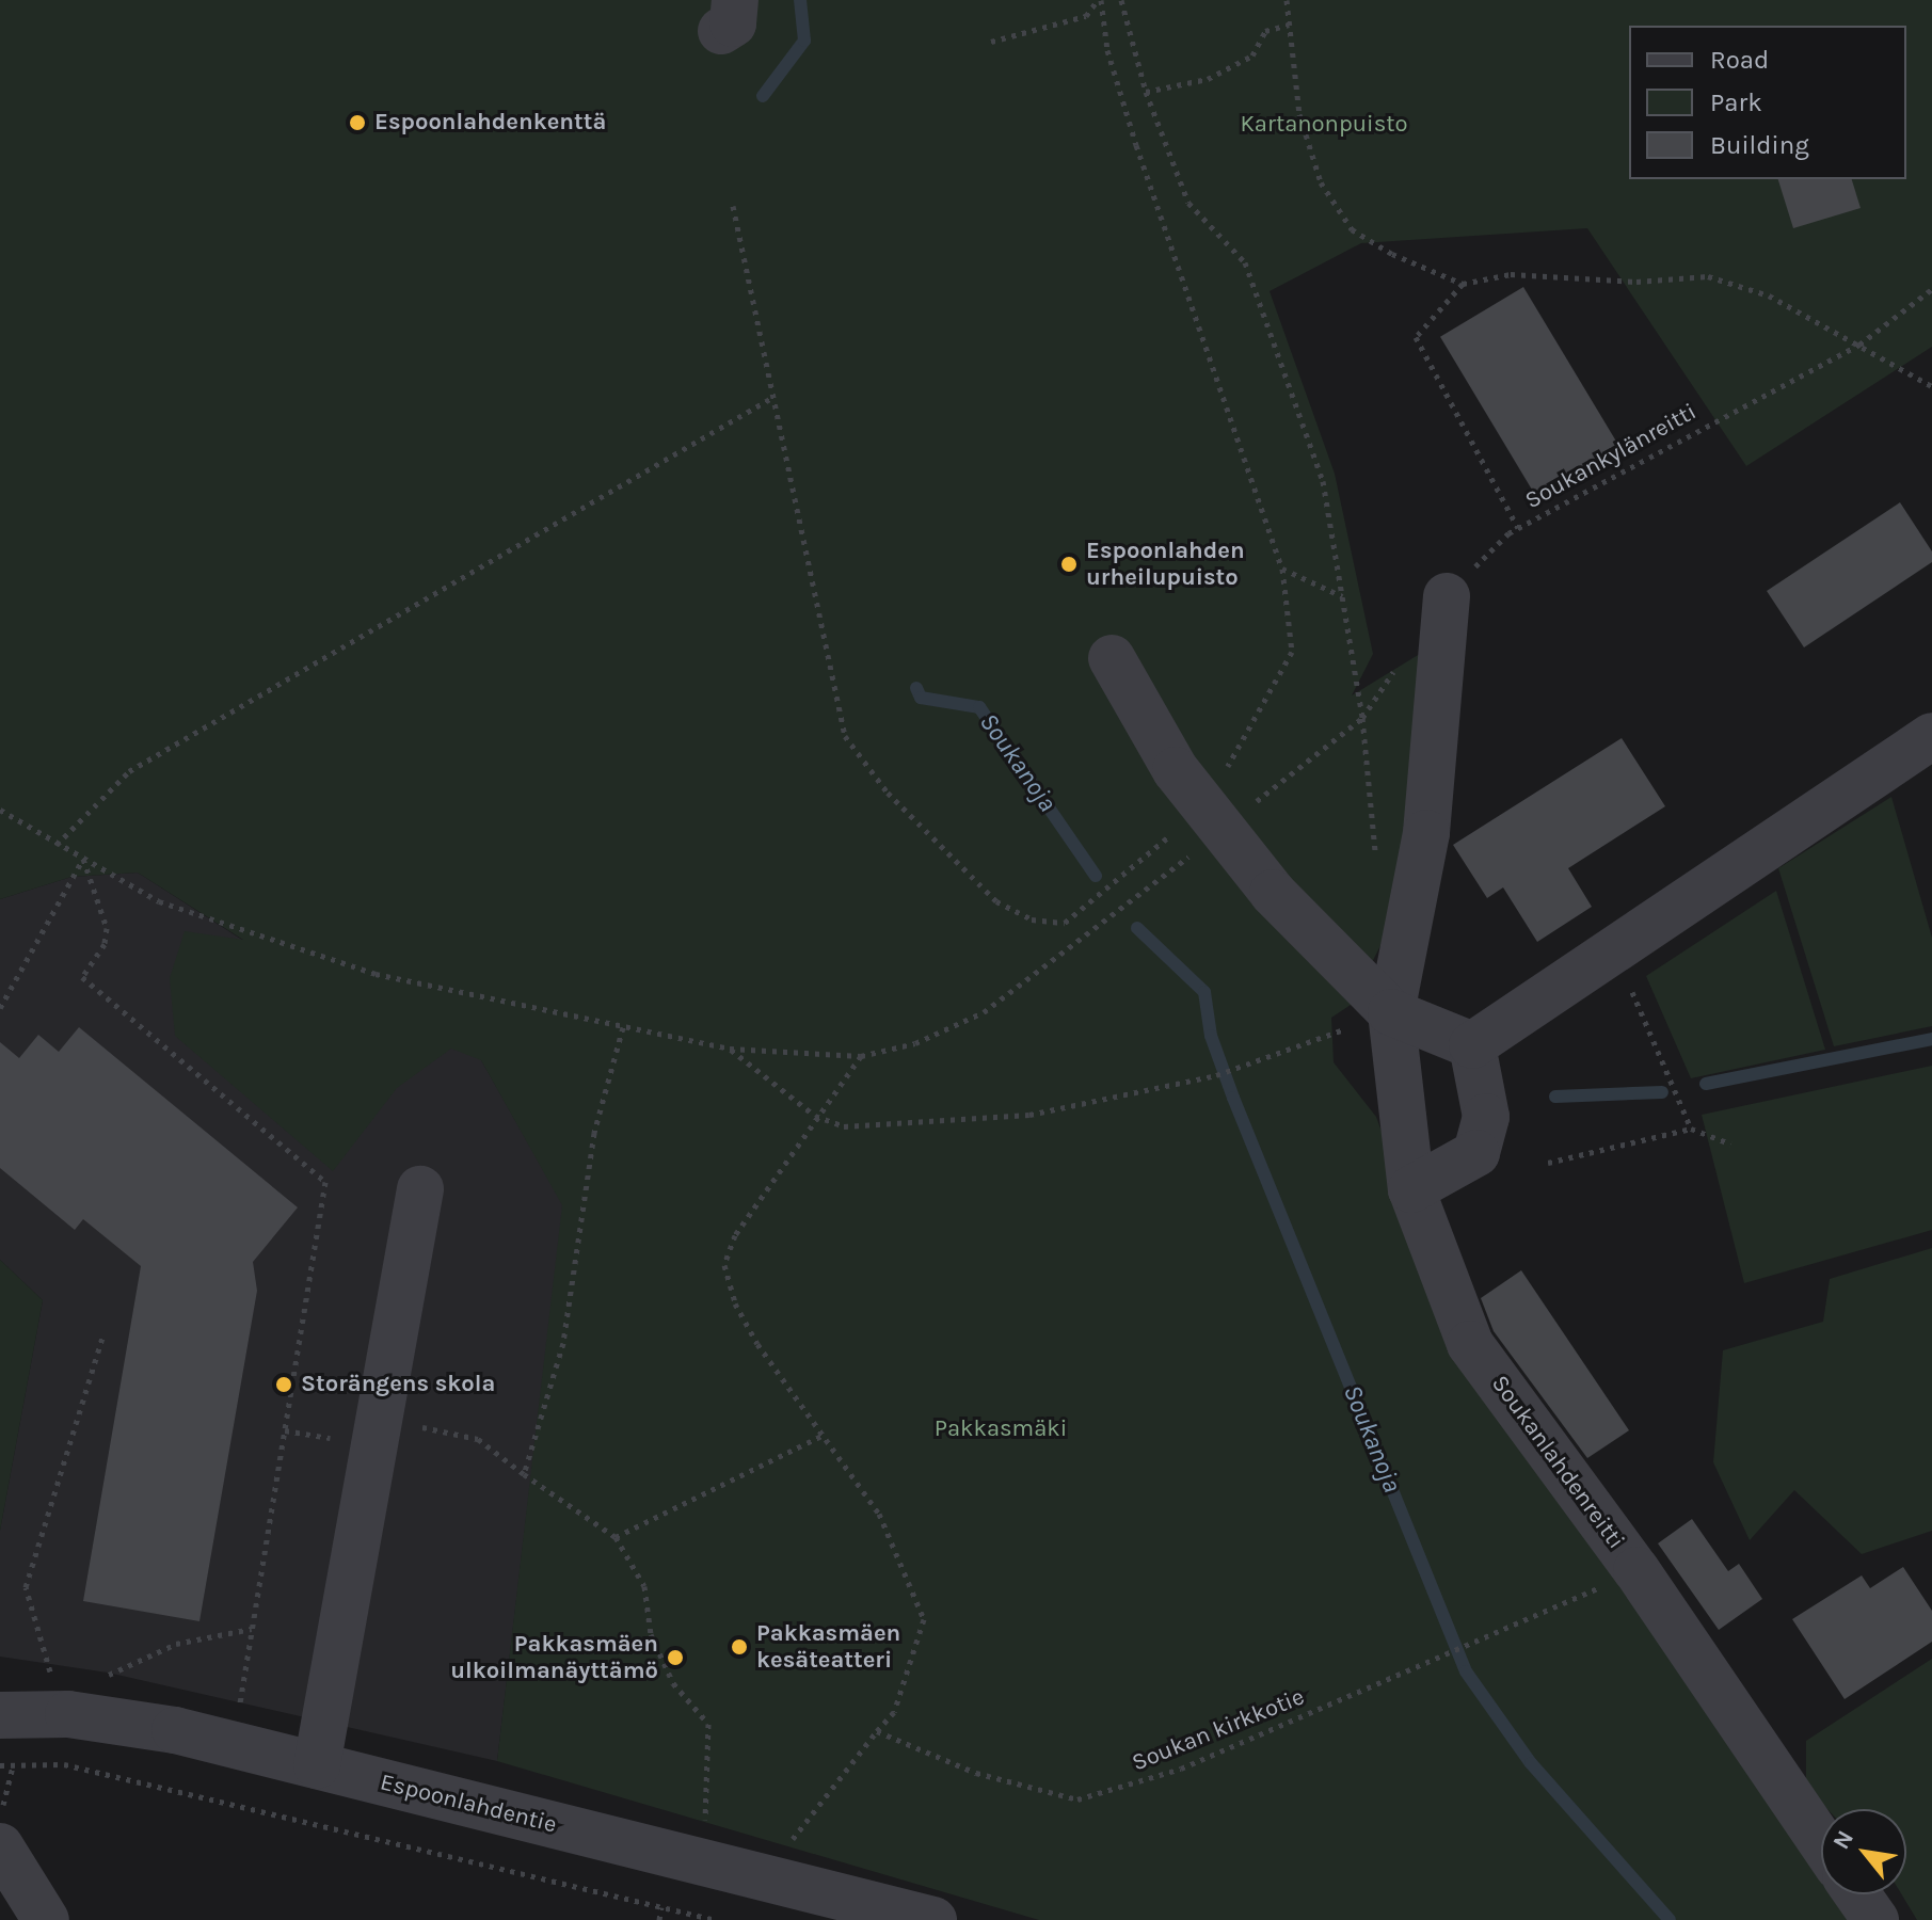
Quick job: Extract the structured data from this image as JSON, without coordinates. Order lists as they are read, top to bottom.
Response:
{
  "streets": {
    "street": ["Soukanlahdenreitti", "Espoonlahdentie"],
    "path": ["Soukankylänreitti", "Soukan kirkkotie"]
  },
  "crossings": [
    ["Soukankylänreitti", "Soukanlahdenreitti"],
    ["Soukanlahdenreitti", "Soukan kirkkotie"]
  ],
  "water": ["Soukanoja"],
  "parks": ["Kartanonpuisto", "Pakkasmäki"],
  "places": [
    "Espoonlahdenkenttä",
    "Espoonlahden urheilupuisto",
    "Storängens skola",
    "Pakkasmäen kesäteatteri",
    "Pakkasmäen ulkoilmanäyttämö"
  ],
  "legend": ["Road", "Park", "Building"],
  "north": "top left"
}
